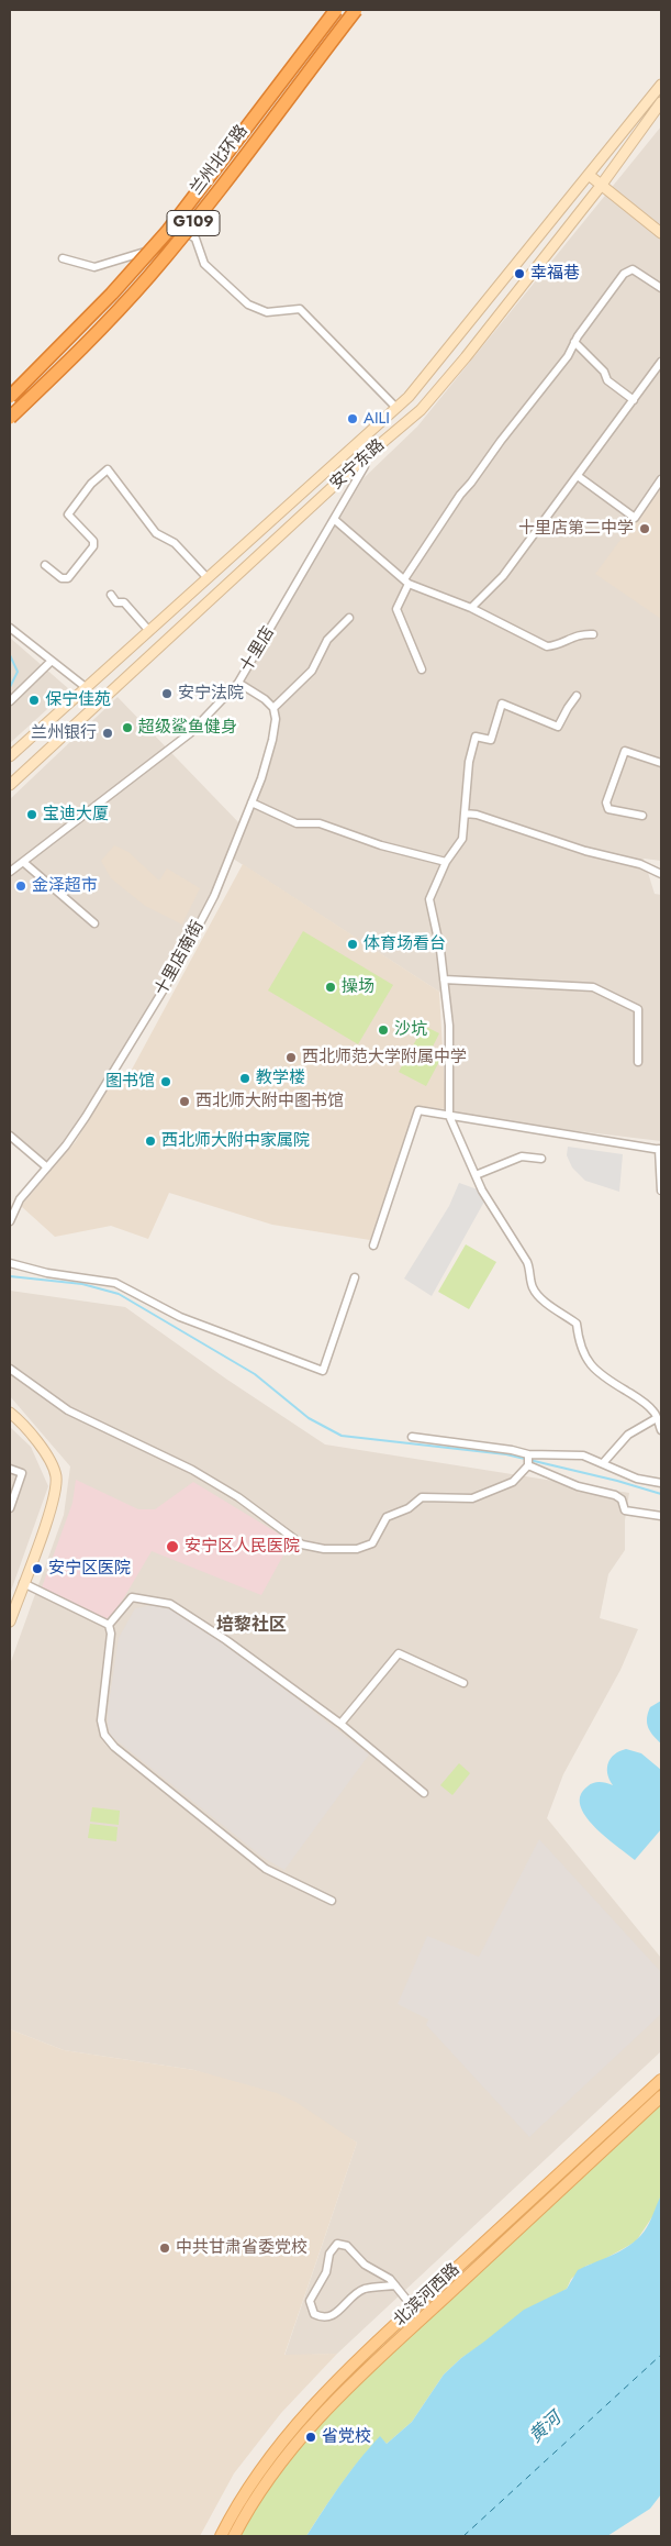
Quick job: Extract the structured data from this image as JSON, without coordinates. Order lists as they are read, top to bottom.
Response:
{
  "streets": {
    "highway": ["兰州北环路", "G109"],
    "main road": ["安宁东路", "北滨河西路"],
    "street": ["十里店", "十里店南街"]
  },
  "crossings": [
    ["安宁东路", "十里店"]
  ],
  "districts": ["培黎社区"],
  "water": ["黄河"],
  "places": [
    "幸福巷",
    "AILI",
    "十里店第二中学",
    "安宁法院",
    "保宁佳苑",
    "超级鲨鱼健身",
    "兰州银行",
    "宝迪大厦",
    "金泽超市",
    "体育场看台",
    "操场",
    "沙坑",
    "西北师范大学附属中学",
    "教学楼",
    "图书馆",
    "西北师大附中图书馆",
    "西北师大附中家属院",
    "安宁区人民医院",
    "安宁区医院",
    "中共甘肃省委党校",
    "省党校"
  ]
}
